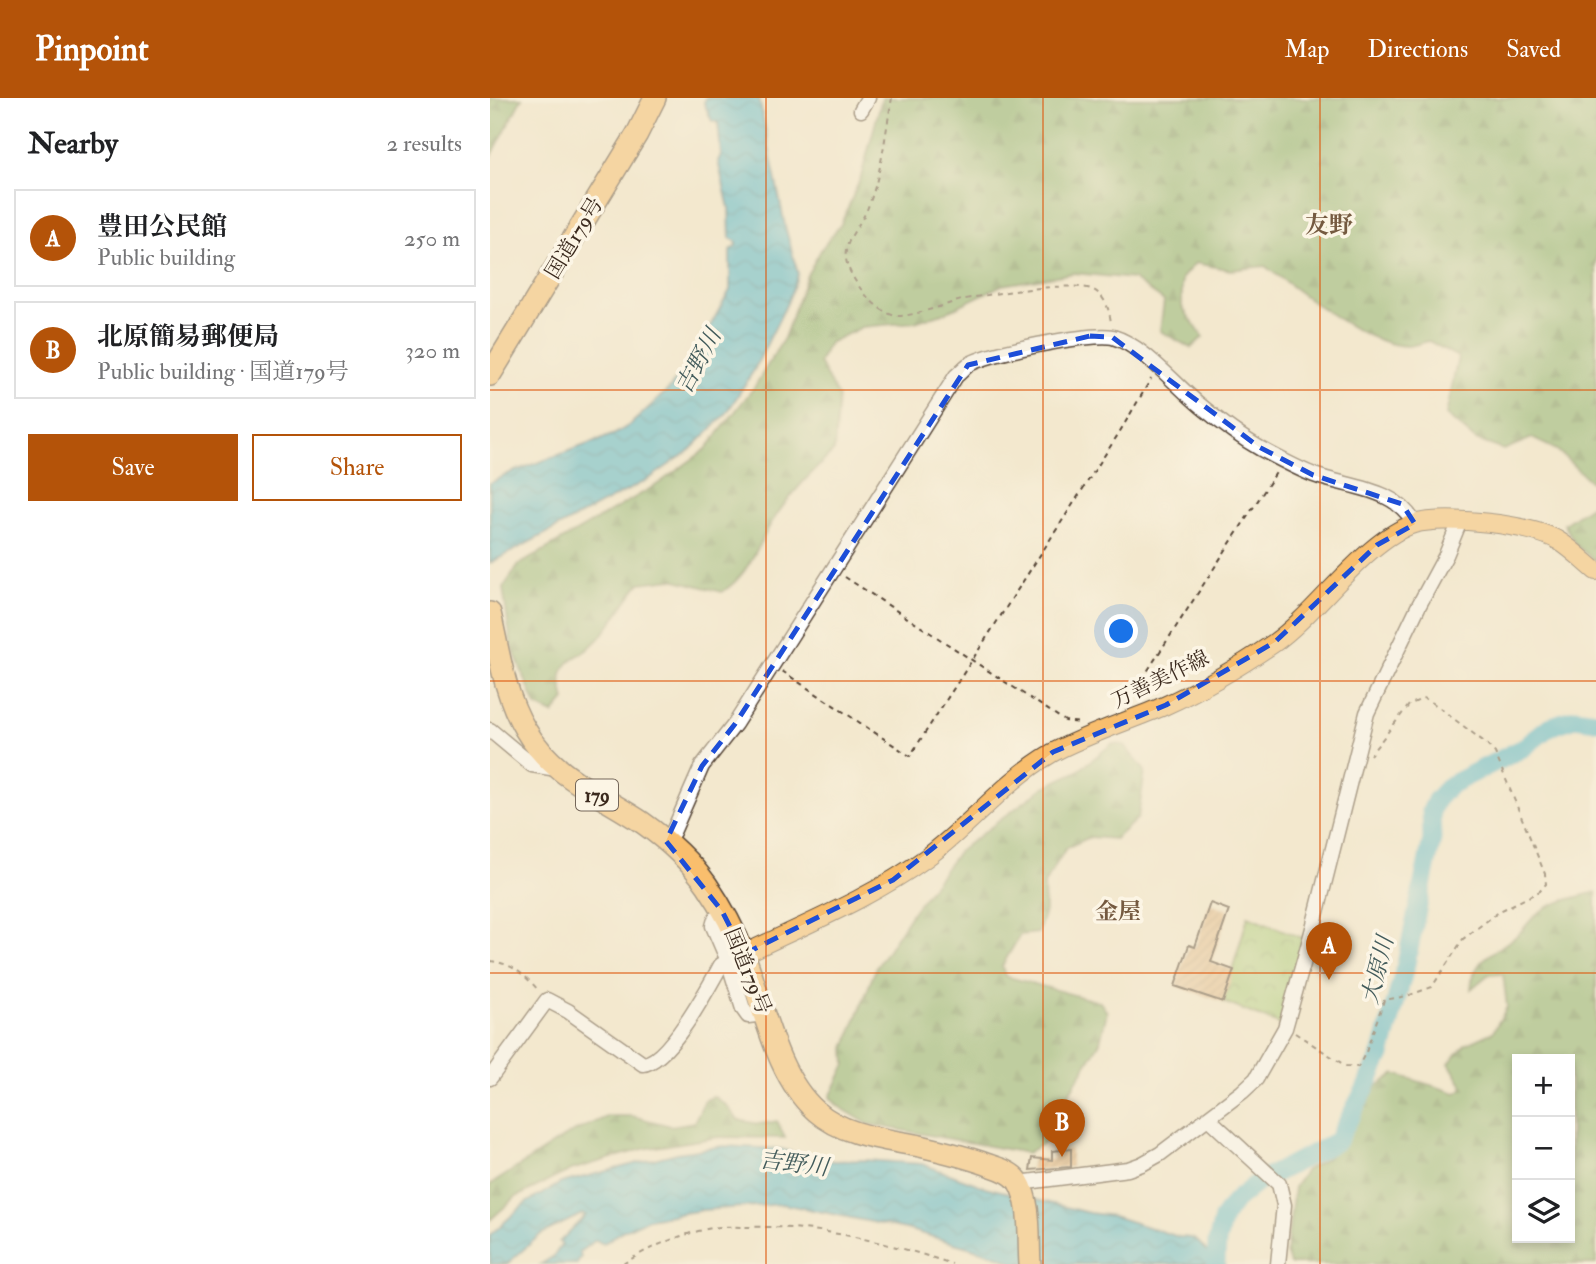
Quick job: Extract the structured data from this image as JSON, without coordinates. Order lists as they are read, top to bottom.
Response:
{
  "streets": {
    "highway": ["国道179号", "179"],
    "main road": ["万善美作線"]
  },
  "crossings": [
    ["国道179号", "万善美作線"]
  ],
  "districts": ["友野", "金屋"],
  "water": ["吉野川", "大原川"],
  "page": {
    "header": "Pinpoint",
    "nav": ["Map", "Directions", "Saved"],
    "heading": ["Nearby", "2 results"],
    "list": [
      {
        "mark": "A",
        "name": "豊田公民館",
        "note": "Public building",
        "value": "250 m"
      },
      {
        "mark": "B",
        "name": "北原簡易郵便局",
        "note": "Public building · 国道179号",
        "value": "320 m"
      }
    ],
    "buttons": ["Save", "Share"],
    "pins": ["A", "B"],
    "map_buttons": ["+", "−"]
  }
}
